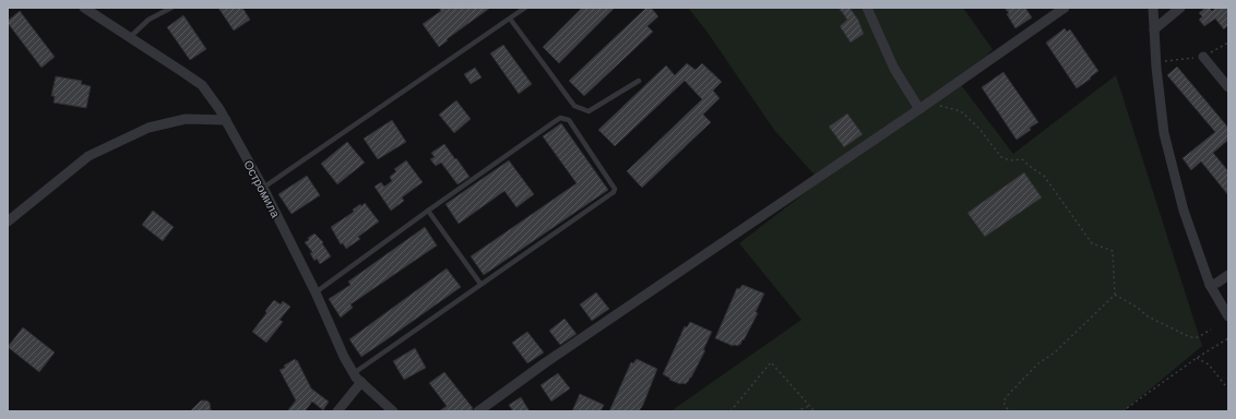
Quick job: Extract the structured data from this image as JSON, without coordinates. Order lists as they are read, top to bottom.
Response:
{
  "streets": {
    "street": ["Остромила"]
  }
}
